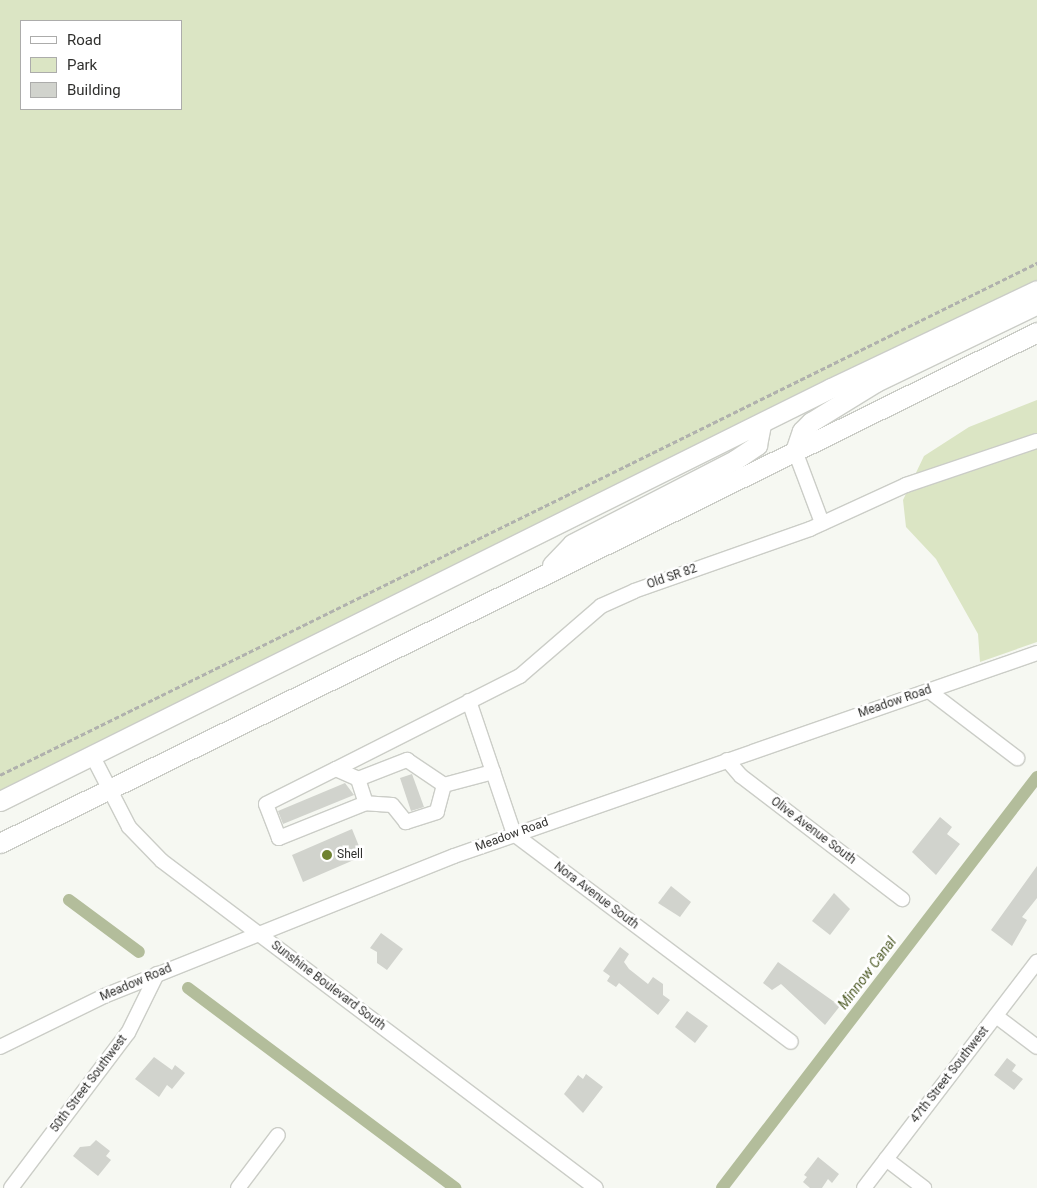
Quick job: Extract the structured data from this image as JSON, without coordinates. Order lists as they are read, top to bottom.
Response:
{
  "streets": {
    "street": [
      "Old SR 82",
      "Meadow Road",
      "Olive Avenue South",
      "Nora Avenue South",
      "Sunshine Boulevard South",
      "47th Street Southwest",
      "50th Street Southwest"
    ]
  },
  "crossings": [
    ["Meadow Road", "Olive Avenue South"],
    ["Meadow Road", "Nora Avenue South"],
    ["Meadow Road", "Sunshine Boulevard South"],
    ["Meadow Road", "50th Street Southwest"]
  ],
  "water": ["Minnow Canal"],
  "places": ["Shell"],
  "legend": ["Road", "Park", "Building"]
}
